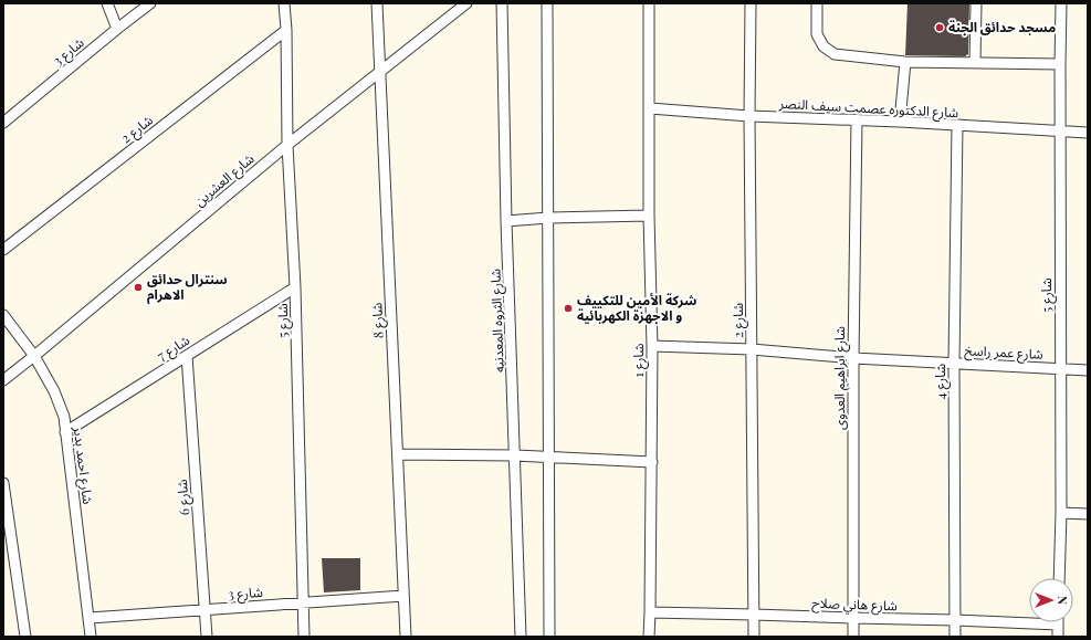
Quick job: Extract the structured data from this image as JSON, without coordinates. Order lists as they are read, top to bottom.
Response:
{
  "streets": {
    "street": [
      "شارع 3",
      "شارع الدكتوره عصمت سيف النصر",
      "شارع 2",
      "شارع العشرين",
      "شارع 5",
      "شارع 8",
      "شارع الثروه المعدنيه",
      "شارع 7",
      "شارع عمر راسخ",
      "شارع 1",
      "شارع ابراهيم العدوى",
      "شارع 4",
      "شارع احمد بدير",
      "شارع 6",
      "شارع هاني صلاح"
    ]
  },
  "crossings": [
    ["شارع 3", "شارع 5"],
    ["شارع 3", "شارع 8"],
    ["شارع 3", "شارع احمد بدير"],
    ["شارع 3", "شارع 6"],
    ["شارع الدكتوره عصمت سيف النصر", "شارع 2"],
    ["شارع الدكتوره عصمت سيف النصر", "شارع 5"],
    ["شارع الدكتوره عصمت سيف النصر", "شارع 1"],
    ["شارع الدكتوره عصمت سيف النصر", "شارع ابراهيم العدوى"],
    ["شارع الدكتوره عصمت سيف النصر", "شارع 4"],
    ["شارع 2", "شارع 5"],
    ["شارع 2", "شارع عمر راسخ"],
    ["شارع 2", "شارع هاني صلاح"],
    ["شارع العشرين", "شارع 5"],
    ["شارع العشرين", "شارع 8"],
    ["شارع العشرين", "شارع احمد بدير"],
    ["شارع 5", "شارع 7"],
    ["شارع 5", "شارع عمر راسخ"],
    ["شارع 7", "شارع احمد بدير"],
    ["شارع 7", "شارع 6"],
    ["شارع عمر راسخ", "شارع 1"],
    ["شارع عمر راسخ", "شارع ابراهيم العدوى"],
    ["شارع عمر راسخ", "شارع 4"],
    ["شارع 1", "شارع هاني صلاح"],
    ["شارع ابراهيم العدوى", "شارع هاني صلاح"],
    ["شارع 4", "شارع هاني صلاح"]
  ],
  "places": ["مسجد حدائق الجنة", "سنترال حدائق الاهرام", "شركة الأمين للتكييف و الاجهزة الكهربائية"],
  "north": "right"
}
